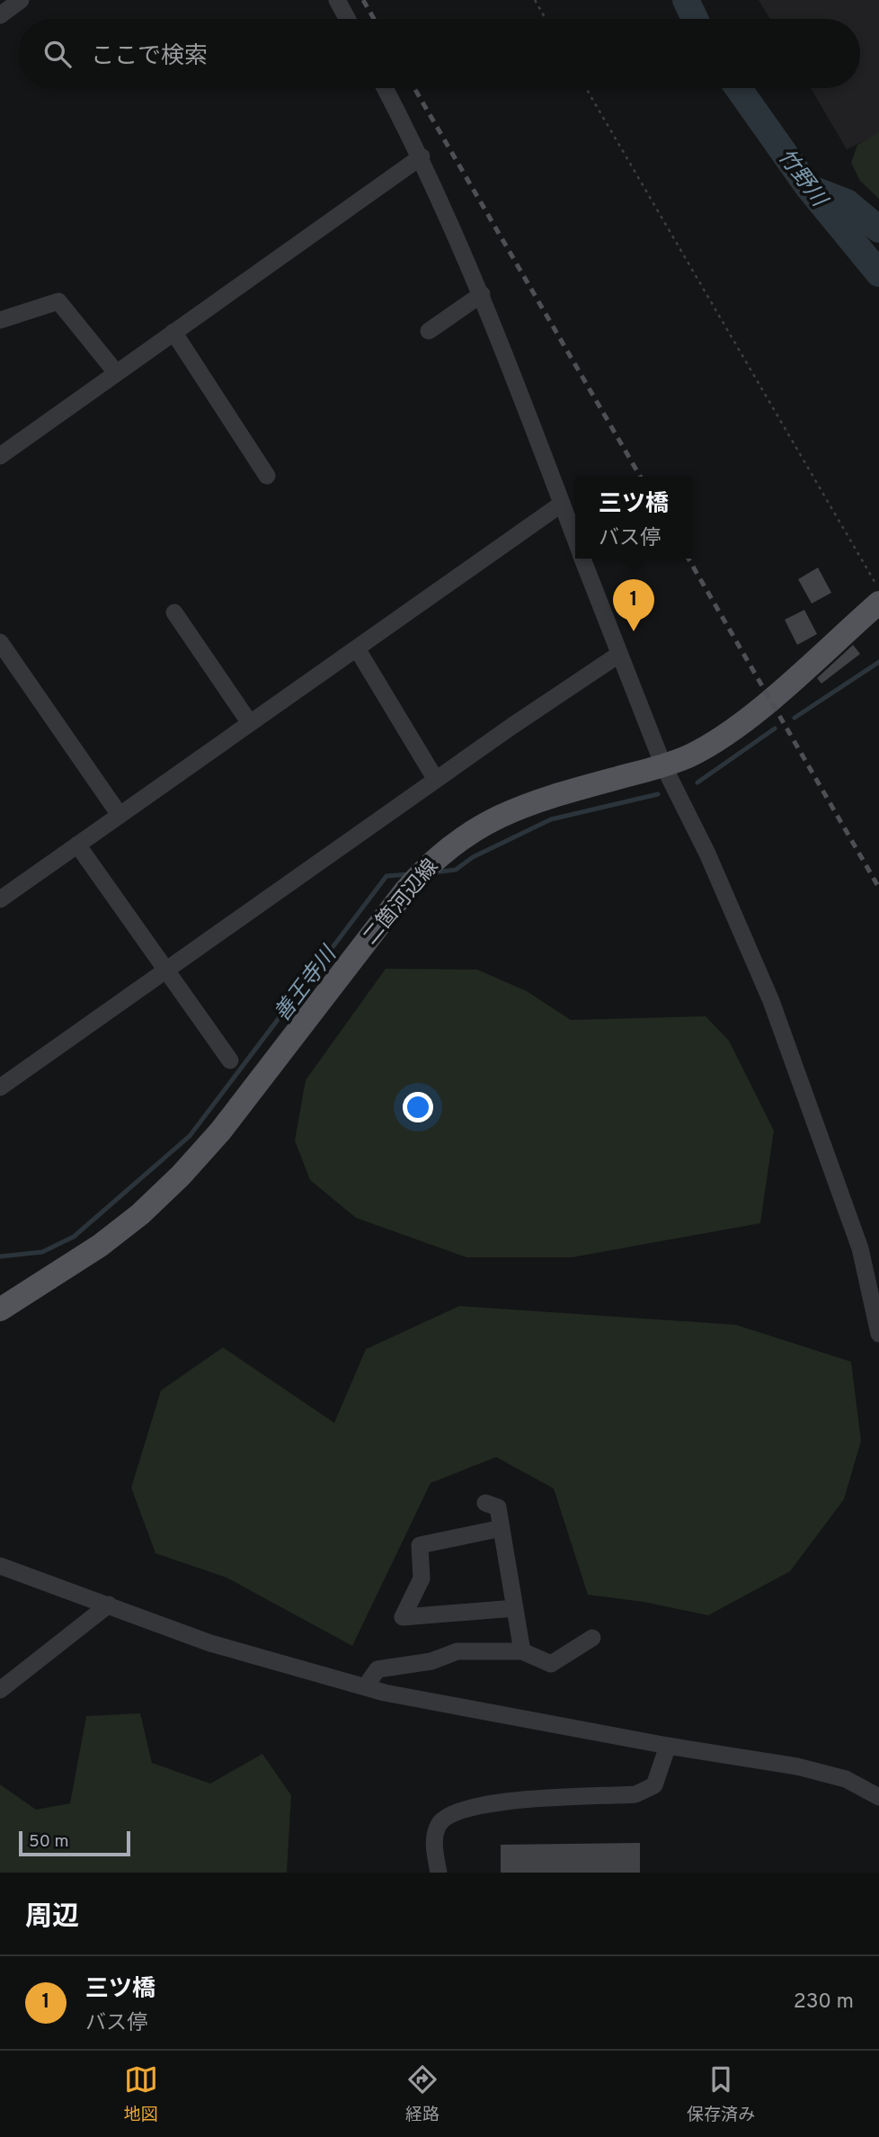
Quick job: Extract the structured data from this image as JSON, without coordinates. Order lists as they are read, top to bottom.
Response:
{
  "streets": {
    "main road": ["二箇河辺線"]
  },
  "water": ["竹野川", "善王寺川"],
  "scale_bar": "50 m",
  "page": {
    "search": "ここで検索",
    "popup": ["三ツ橋", "バス停"],
    "pins": "1",
    "scale": "50 m",
    "heading": "周辺",
    "list": [
      {
        "mark": "1",
        "name": "三ツ橋",
        "note": "バス停",
        "value": "230 m"
      }
    ],
    "nav": ["地図", "経路", "保存済み"]
  }
}
